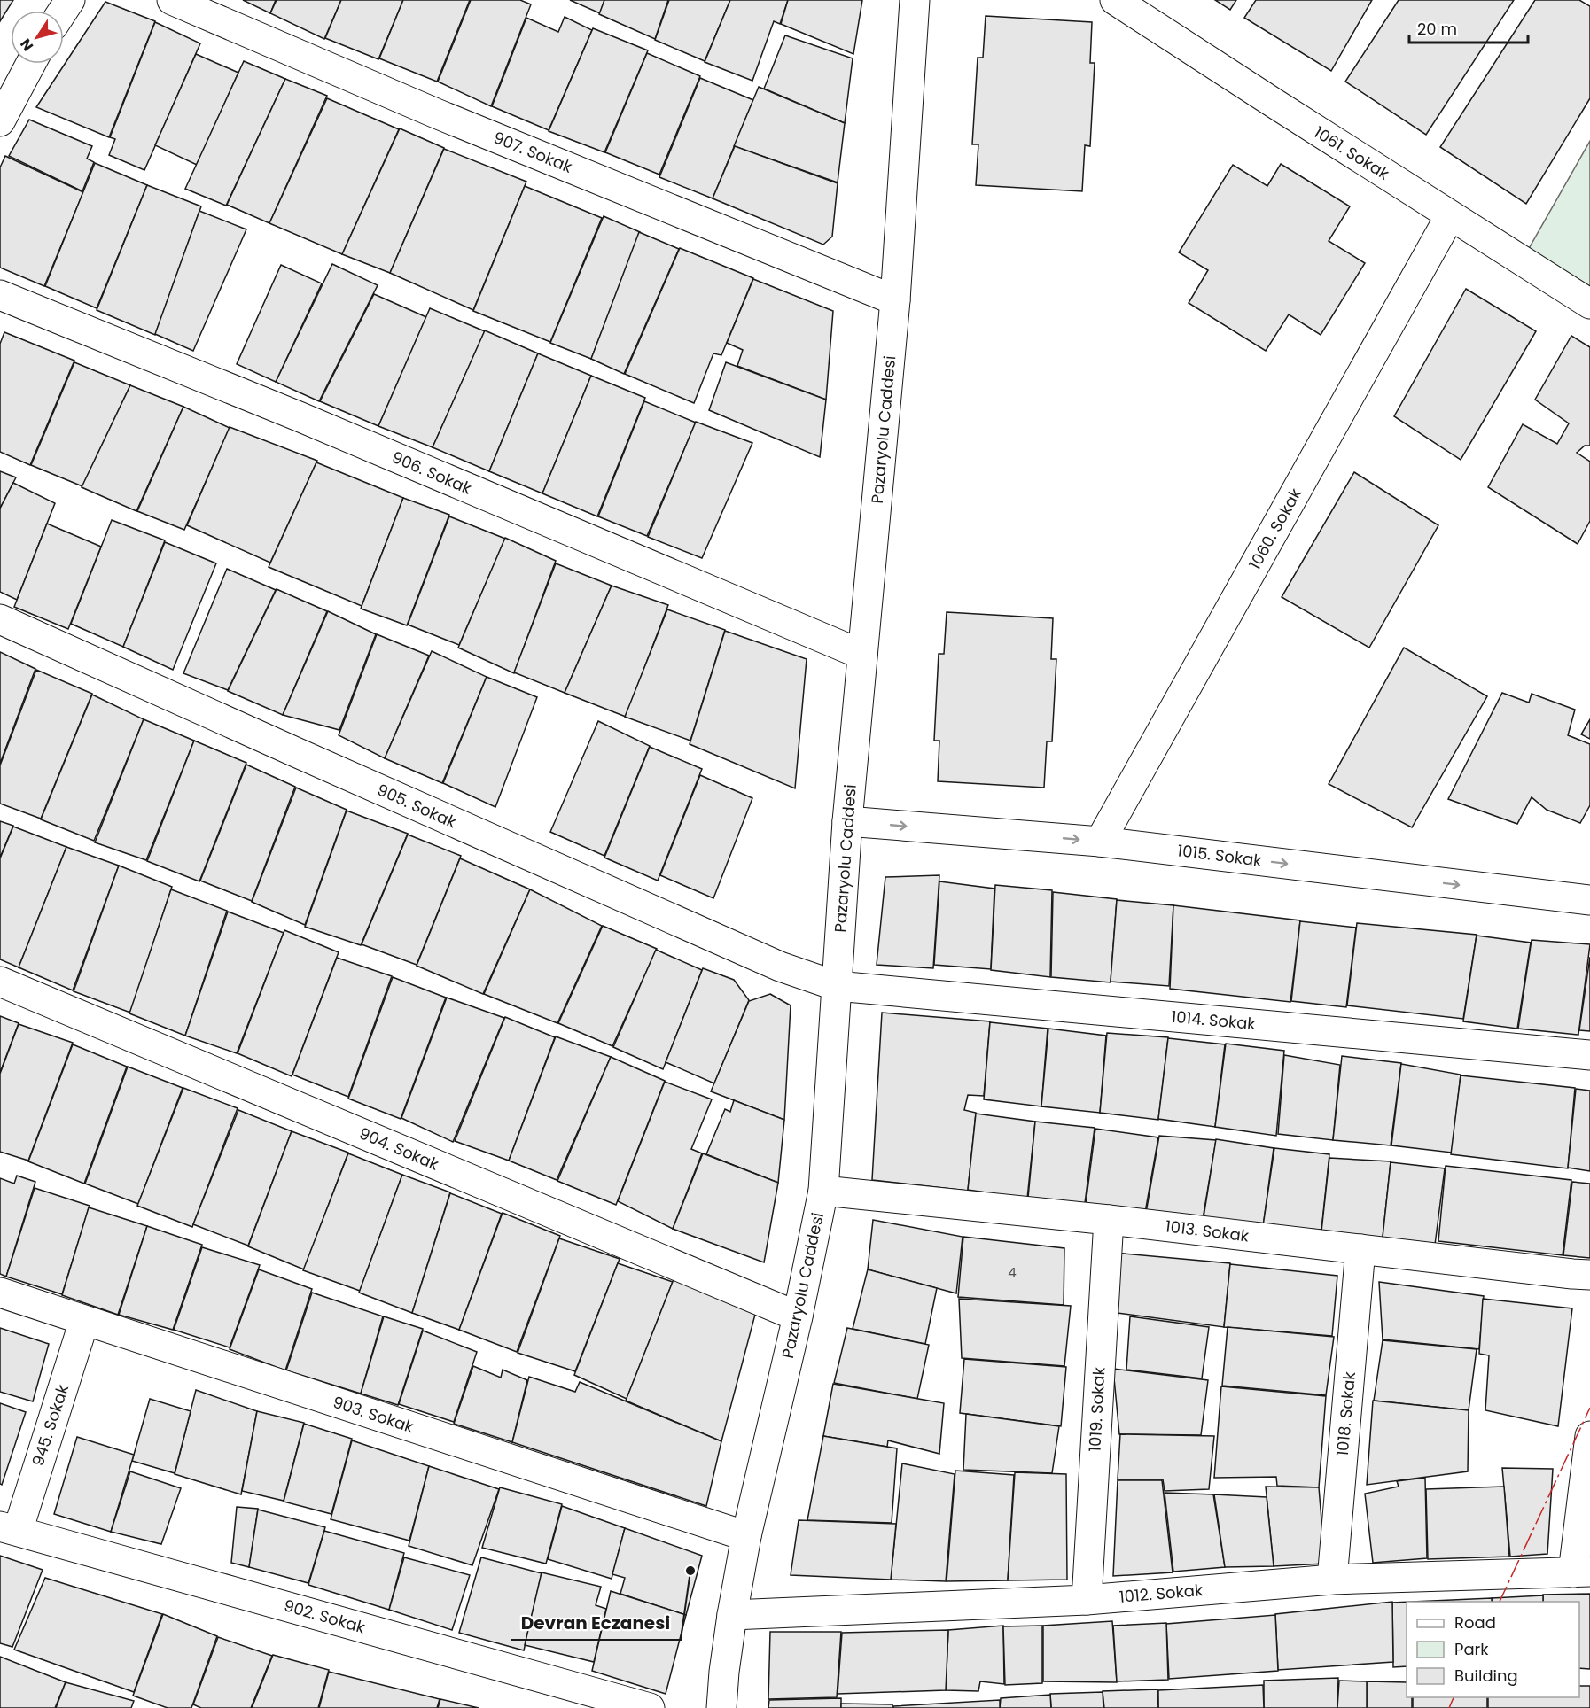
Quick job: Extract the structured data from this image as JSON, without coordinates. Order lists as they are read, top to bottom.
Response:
{
  "streets": {
    "street": [
      "907. Sokak",
      "1061. Sokak",
      "Pazaryolu Caddesi",
      "906. Sokak",
      "1060. Sokak",
      "905. Sokak",
      "1015. Sokak",
      "1014. Sokak",
      "904. Sokak",
      "1013. Sokak",
      "1019. Sokak",
      "1018. Sokak",
      "903. Sokak",
      "945. Sokak",
      "1012. Sokak",
      "902. Sokak"
    ]
  },
  "crossings": [
    ["907. Sokak", "Pazaryolu Caddesi"],
    ["1061. Sokak", "1060. Sokak"],
    ["Pazaryolu Caddesi", "906. Sokak"],
    ["Pazaryolu Caddesi", "905. Sokak"],
    ["Pazaryolu Caddesi", "1015. Sokak"],
    ["Pazaryolu Caddesi", "1014. Sokak"],
    ["Pazaryolu Caddesi", "904. Sokak"],
    ["Pazaryolu Caddesi", "1013. Sokak"],
    ["Pazaryolu Caddesi", "903. Sokak"],
    ["Pazaryolu Caddesi", "1012. Sokak"],
    ["1060. Sokak", "1015. Sokak"],
    ["905. Sokak", "1014. Sokak"],
    ["1013. Sokak", "1019. Sokak"],
    ["1013. Sokak", "1018. Sokak"],
    ["1019. Sokak", "1012. Sokak"],
    ["1018. Sokak", "1012. Sokak"],
    ["903. Sokak", "945. Sokak"],
    ["945. Sokak", "902. Sokak"]
  ],
  "one_way": ["1015. Sokak"],
  "places": ["Devran Eczanesi"],
  "house_numbers": ["4"],
  "legend": ["Road", "Park", "Building"],
  "scale_bar": "20 m",
  "north": "bottom left"
}
